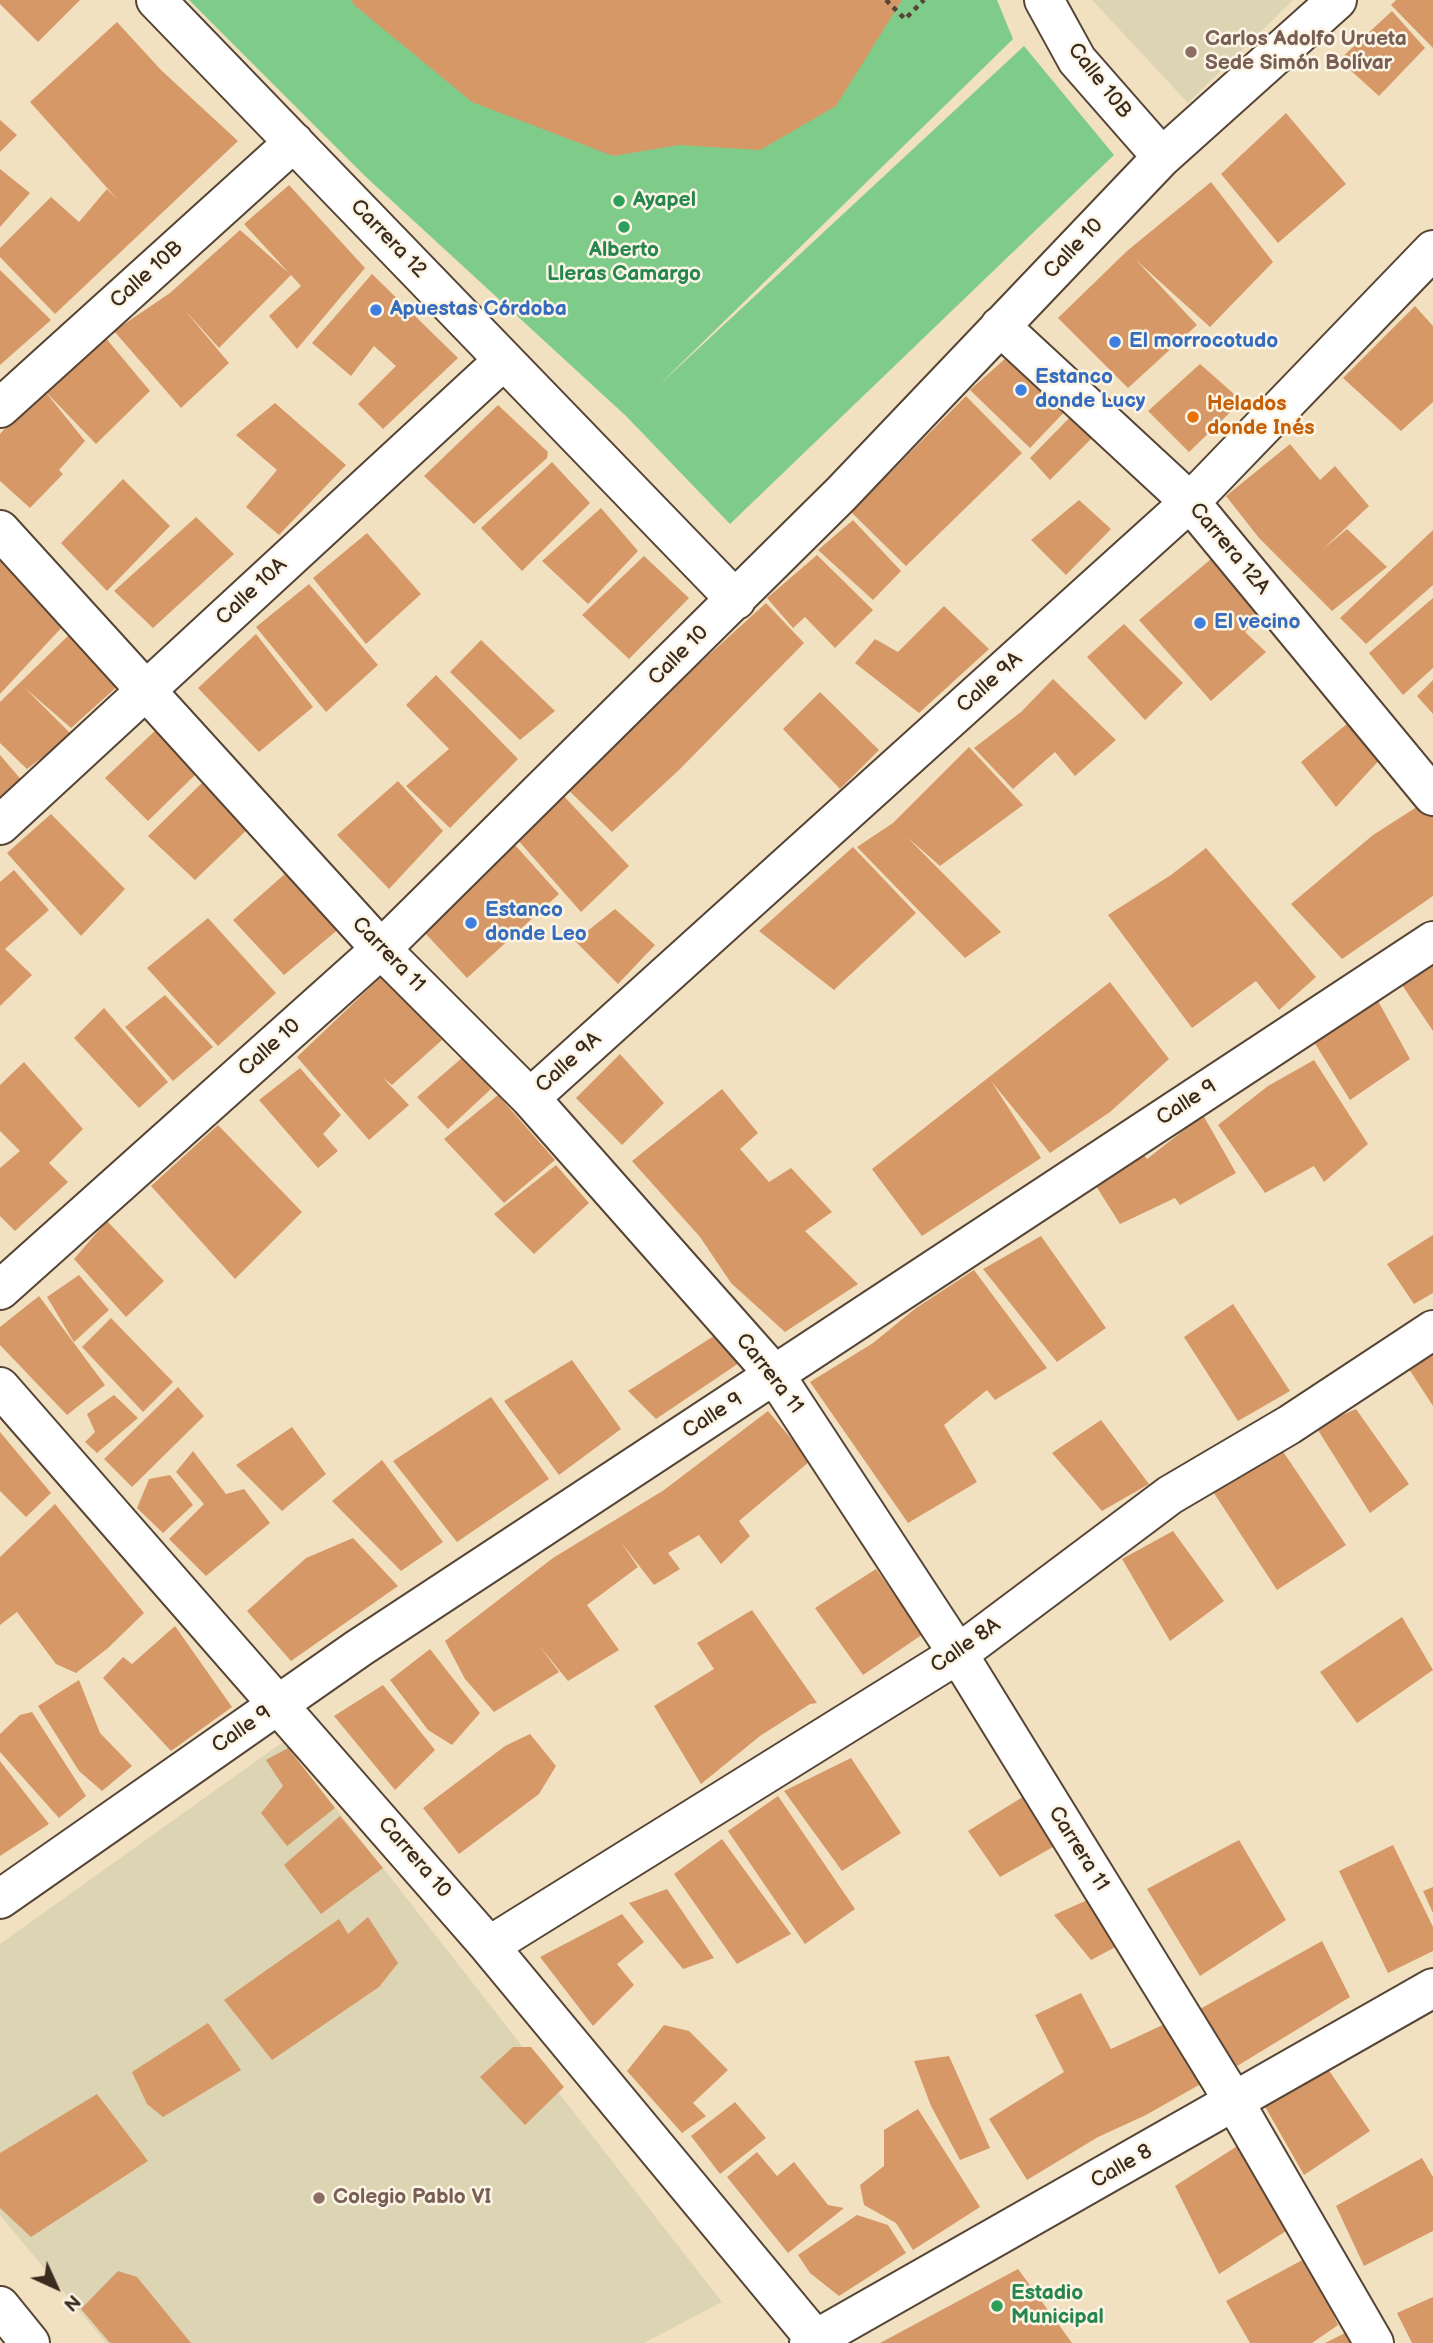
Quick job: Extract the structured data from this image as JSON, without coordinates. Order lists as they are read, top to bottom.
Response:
{
  "streets": {
    "street": [
      "Calle 10B",
      "Carrera 12",
      "Calle 10",
      "Carrera 12A",
      "Calle 10A",
      "Calle 9A",
      "Carrera 11",
      "Calle 9",
      "Calle 8A",
      "Carrera 10",
      "Calle 8"
    ]
  },
  "crossings": [
    ["Calle 10B", "Carrera 12"],
    ["Calle 10B", "Calle 10"],
    ["Carrera 12", "Calle 10"],
    ["Carrera 12", "Calle 10A"],
    ["Calle 10", "Carrera 12A"],
    ["Calle 10", "Carrera 11"],
    ["Carrera 12A", "Calle 9A"],
    ["Calle 10A", "Carrera 11"],
    ["Calle 9A", "Carrera 11"],
    ["Carrera 11", "Calle 9"],
    ["Carrera 11", "Calle 8A"],
    ["Carrera 11", "Calle 8"],
    ["Calle 9", "Carrera 10"],
    ["Calle 8A", "Carrera 10"],
    ["Carrera 10", "Calle 8"]
  ],
  "places": [
    "Carlos Adolfo Urueta Sede Simón Bolívar",
    "Ayapel",
    "Alberto Lleras Camargo",
    "Apuestas Córdoba",
    "El morrocotudo",
    "Estanco donde Lucy",
    "Helados donde Inés",
    "El vecino",
    "Estanco donde Leo",
    "Colegio Pablo VI",
    "Estadio Municipal"
  ],
  "north": "bottom right"
}
